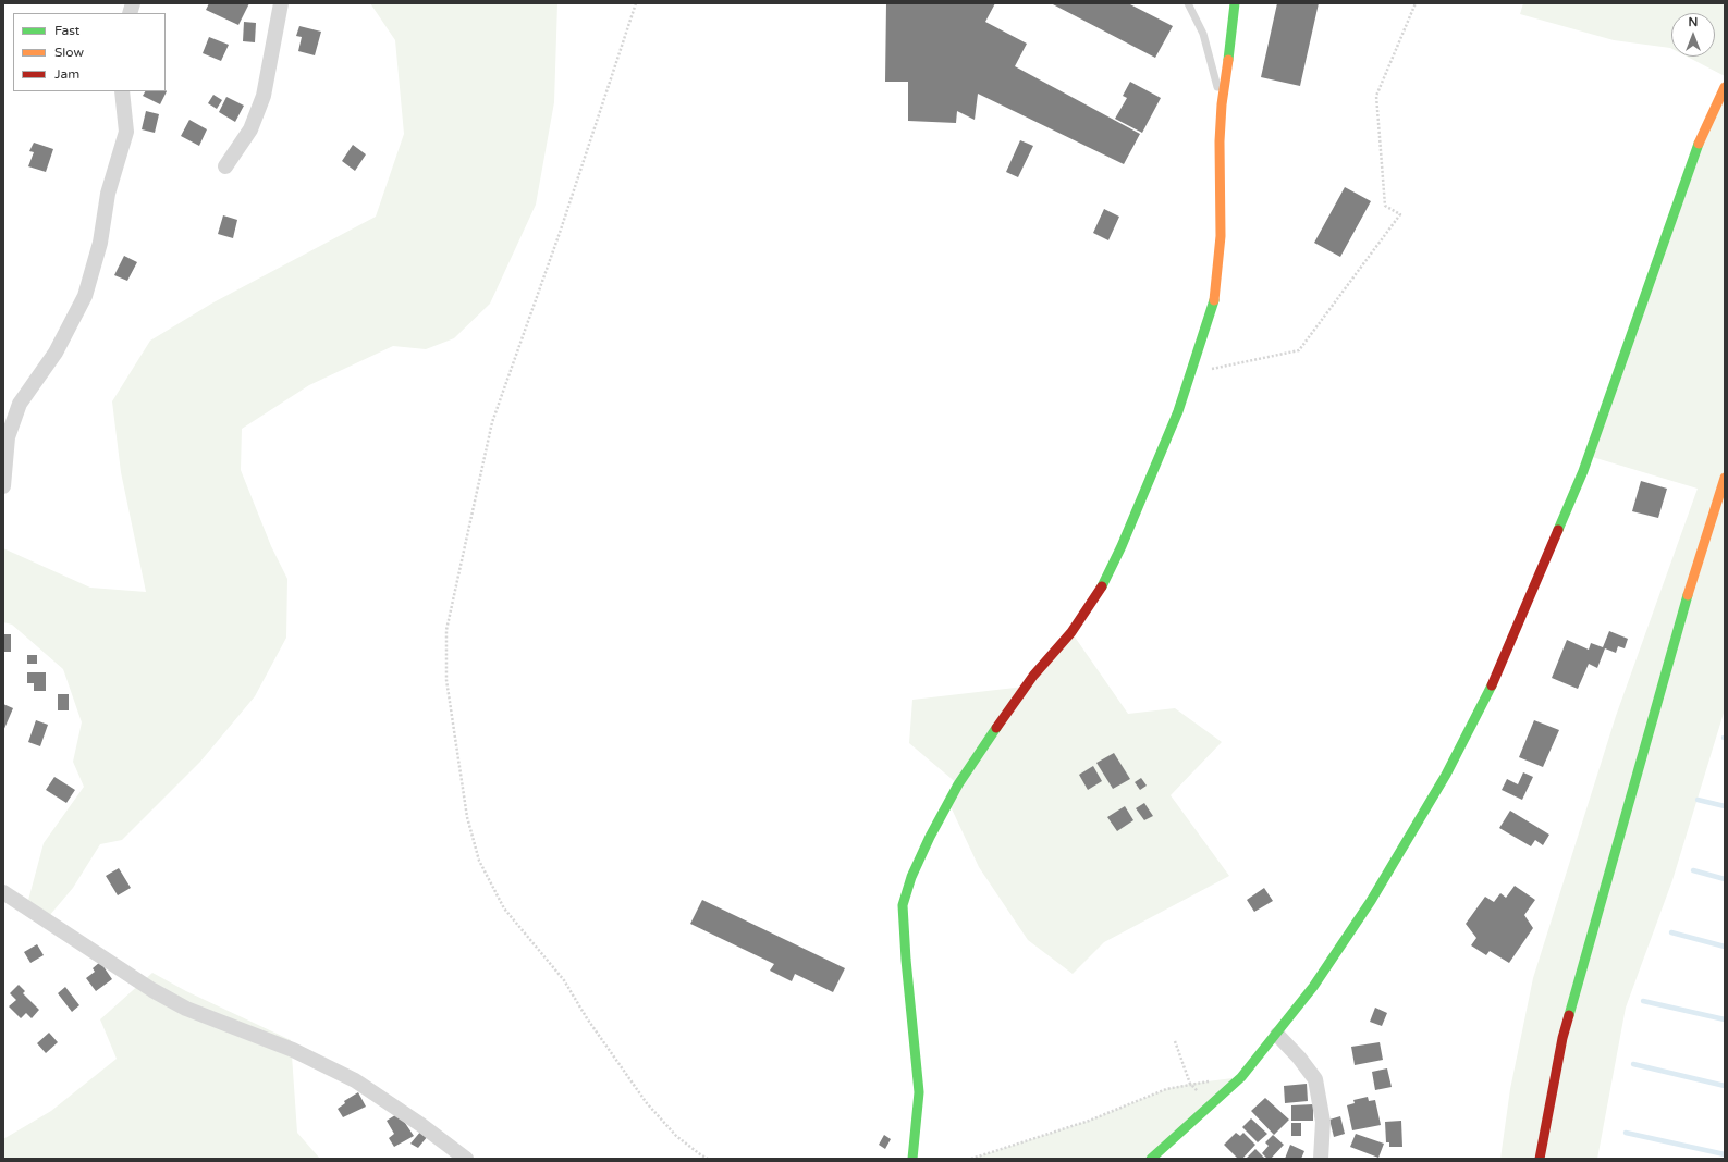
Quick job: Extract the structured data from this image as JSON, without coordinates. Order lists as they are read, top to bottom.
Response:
{
  "legend": ["Fast", "Slow", "Jam"],
  "north": "top"
}
